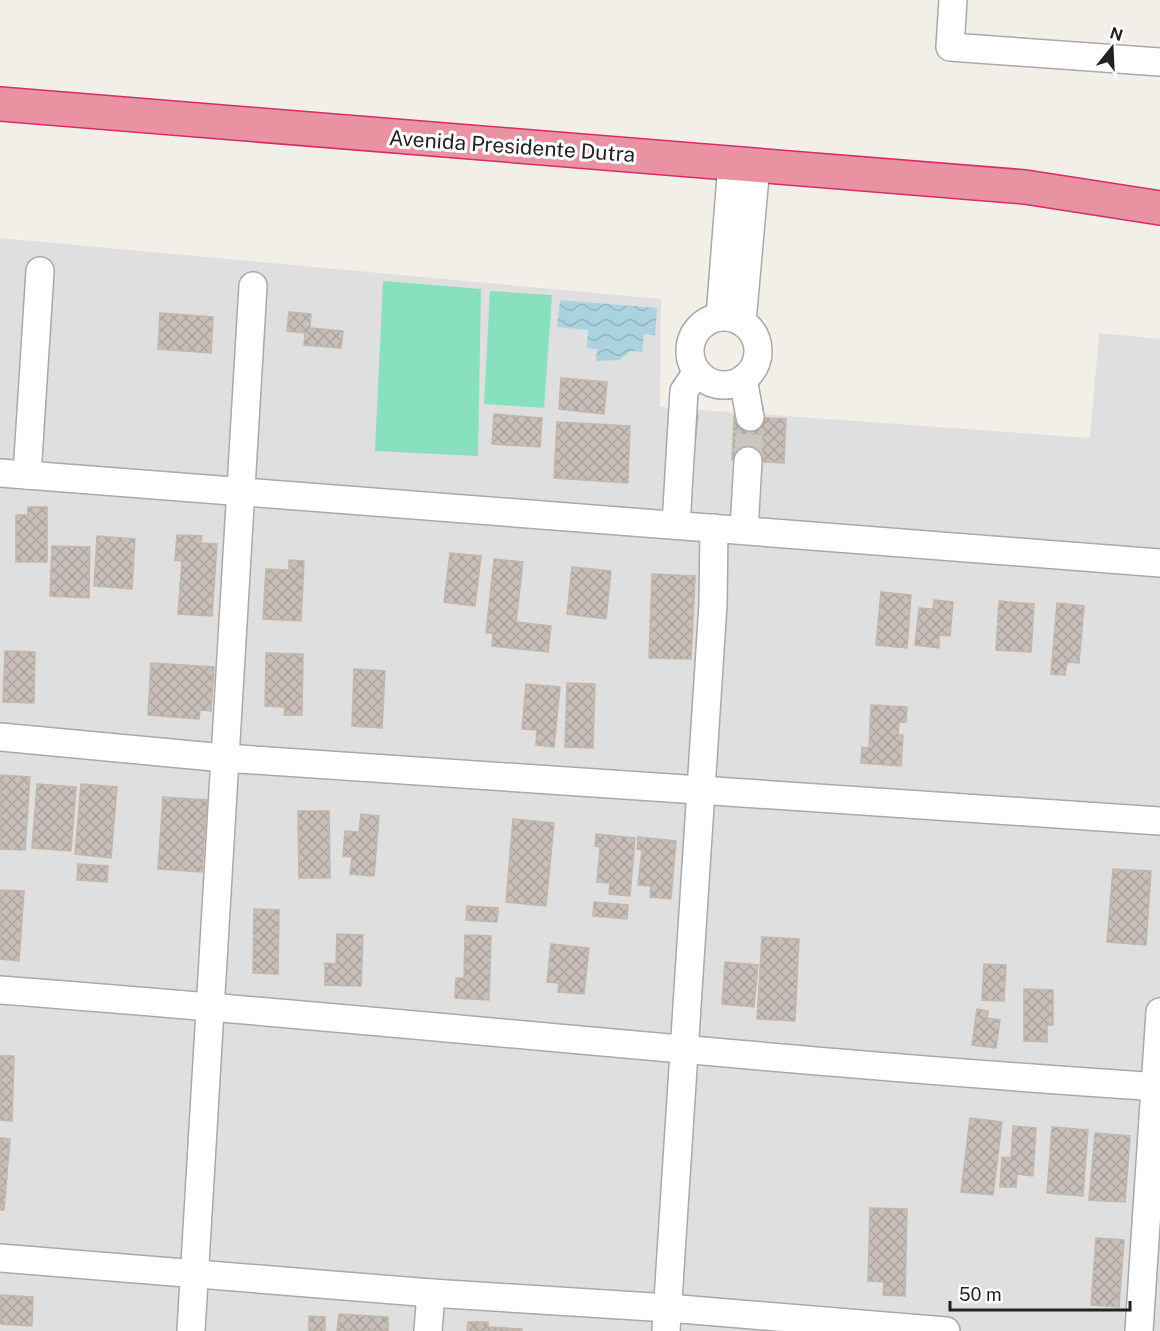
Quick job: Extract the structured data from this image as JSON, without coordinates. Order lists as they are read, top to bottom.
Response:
{
  "streets": {
    "highway": ["Avenida Presidente Dutra"]
  },
  "scale_bar": "50 m",
  "north": "top"
}
